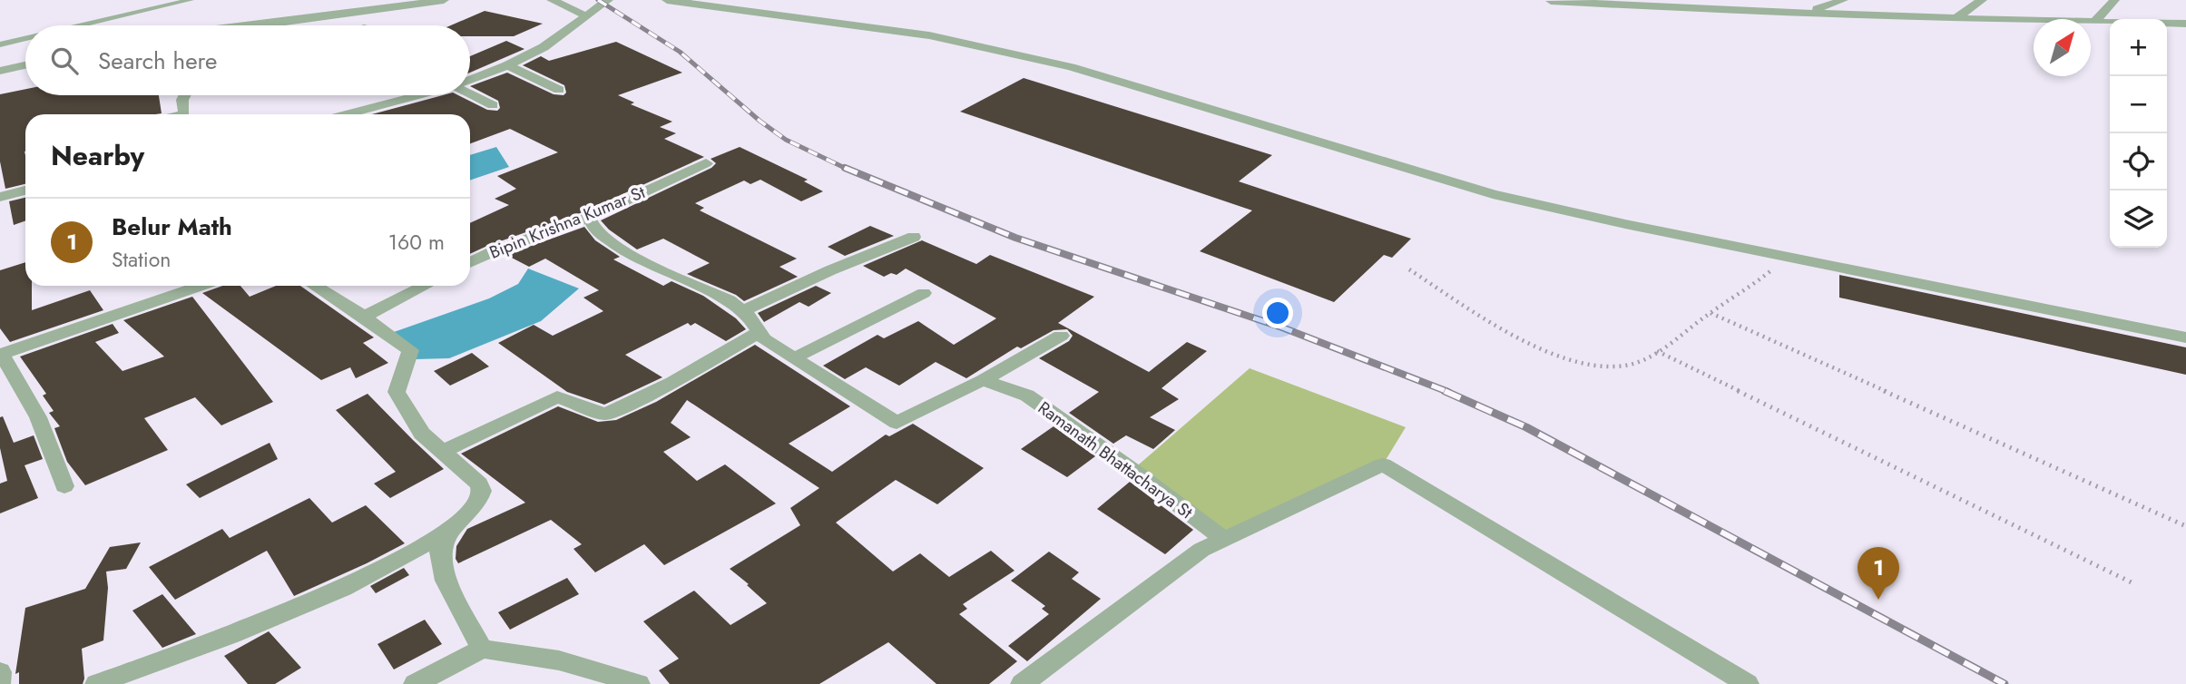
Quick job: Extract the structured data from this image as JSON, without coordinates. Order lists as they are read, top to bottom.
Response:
{
  "streets": {
    "street": ["Bipin Krishna Kumar St", "Ramanath Bhattacharya St"]
  },
  "north": "top right",
  "page": {
    "map_buttons": ["+", "−"],
    "search": "Search here",
    "heading": "Nearby",
    "list": [
      {
        "mark": "1",
        "name": "Belur Math",
        "note": "Station",
        "value": "160 m"
      }
    ],
    "pins": "1"
  }
}
